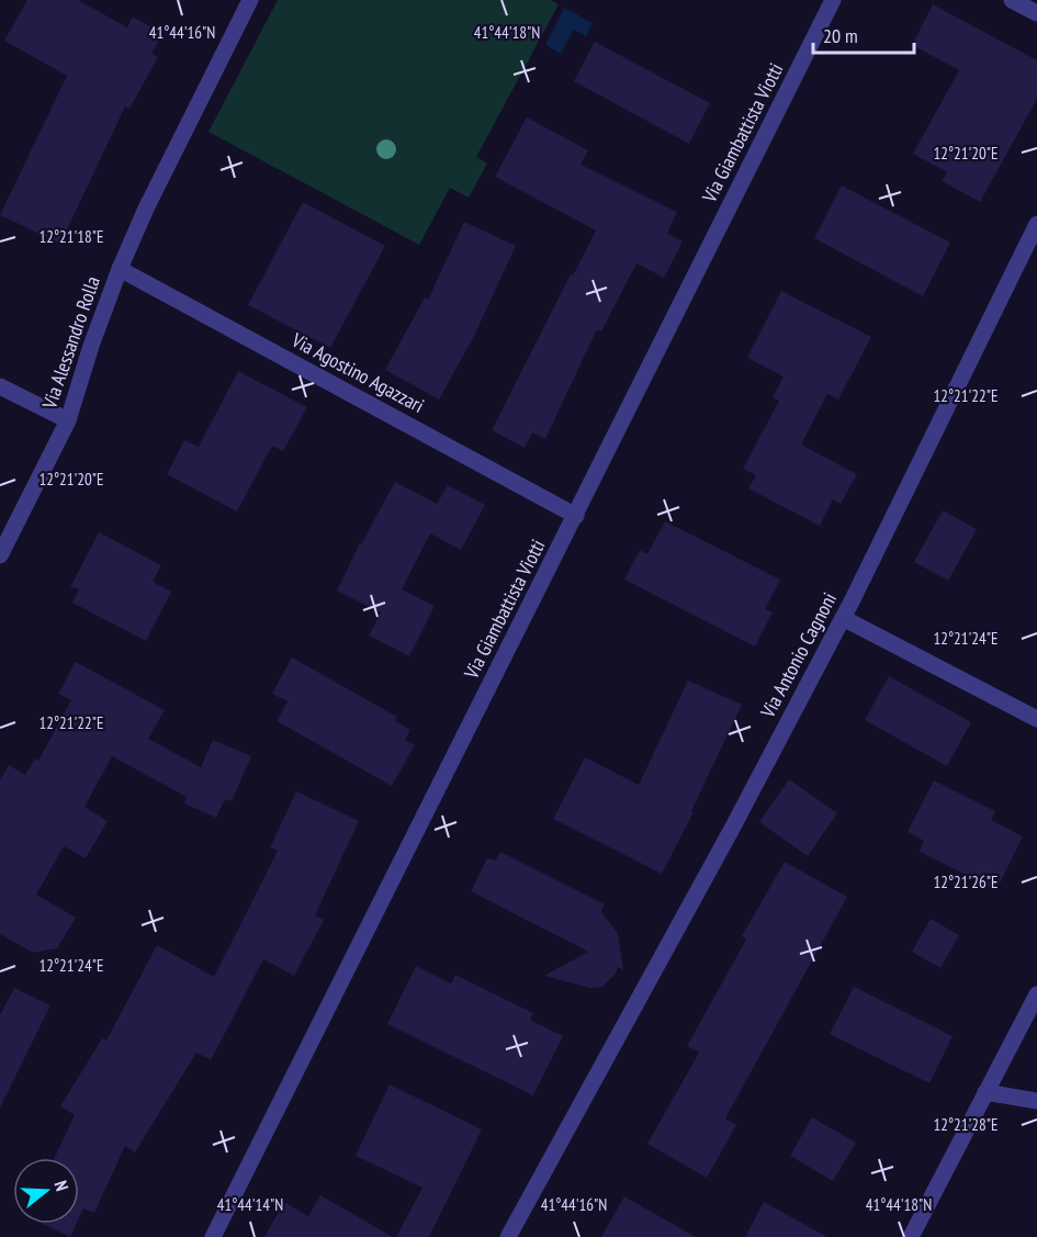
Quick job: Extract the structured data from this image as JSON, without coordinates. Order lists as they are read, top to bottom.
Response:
{
  "streets": {
    "street": [
      "Via Giambattista Viotti",
      "Via Alessandro Rolla",
      "Via Agostino Agazzari",
      "Via Antonio Cagnoni"
    ]
  },
  "crossings": [
    ["Via Giambattista Viotti", "Via Agostino Agazzari"],
    ["Via Alessandro Rolla", "Via Agostino Agazzari"]
  ],
  "scale_bar": "20 m",
  "north": "right",
  "coordinates": [
    "41°44'16\"N",
    "41°44'18\"N",
    "12°21'20\"E",
    "12°21'18\"E",
    "12°21'22\"E",
    "12°21'24\"E",
    "12°21'26\"E",
    "12°21'28\"E",
    "41°44'14\"N"
  ]
}
